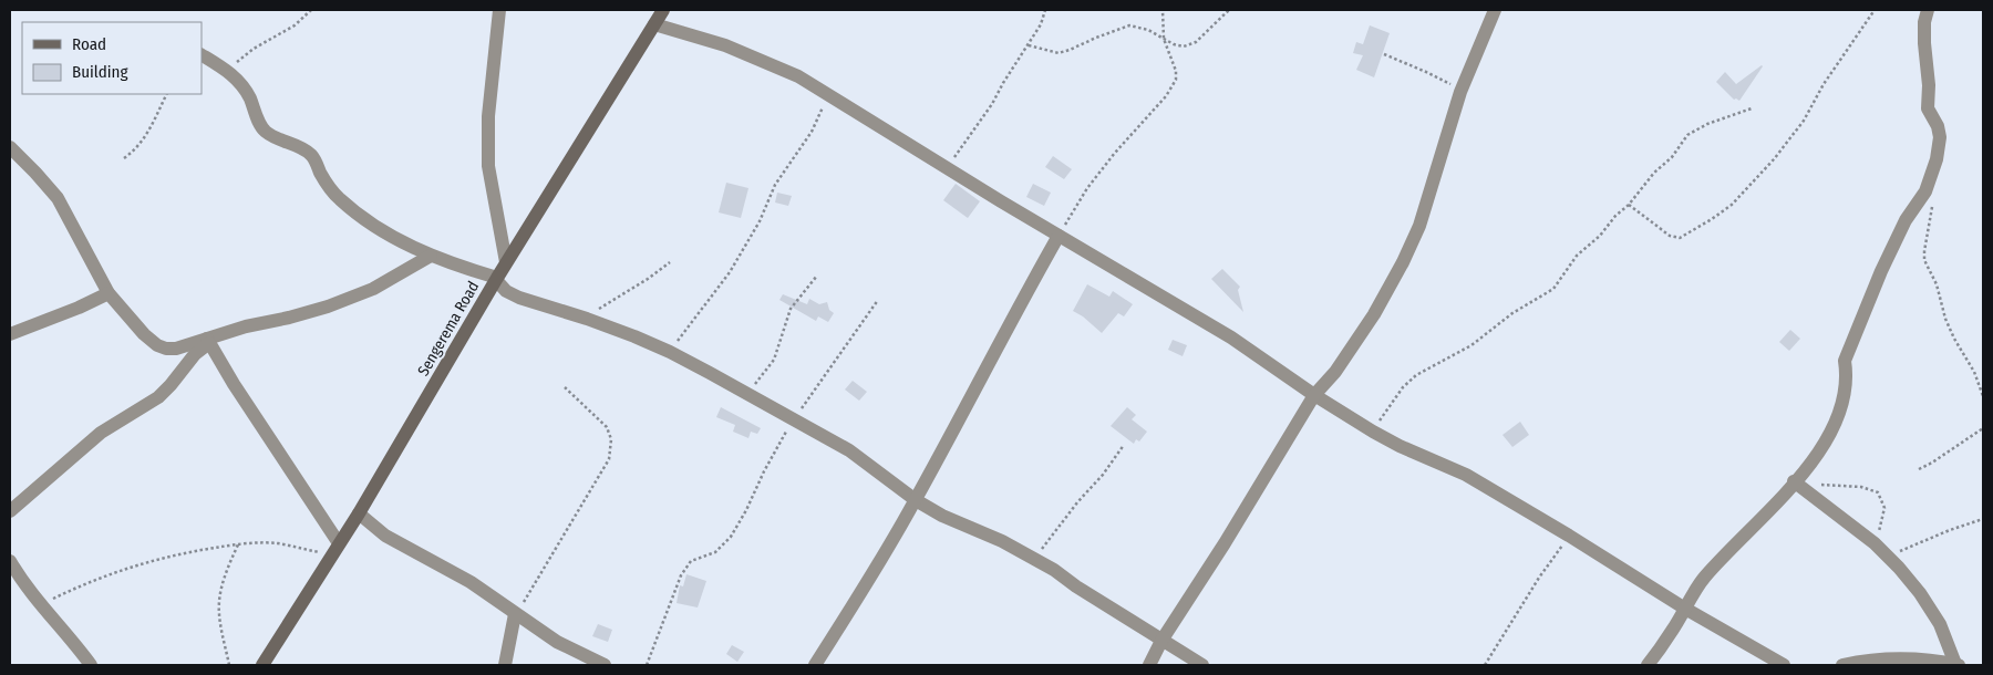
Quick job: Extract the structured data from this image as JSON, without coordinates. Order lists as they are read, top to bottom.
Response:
{
  "streets": {
    "main road": ["Sengerema Road"]
  },
  "legend": ["Road", "Building"]
}
